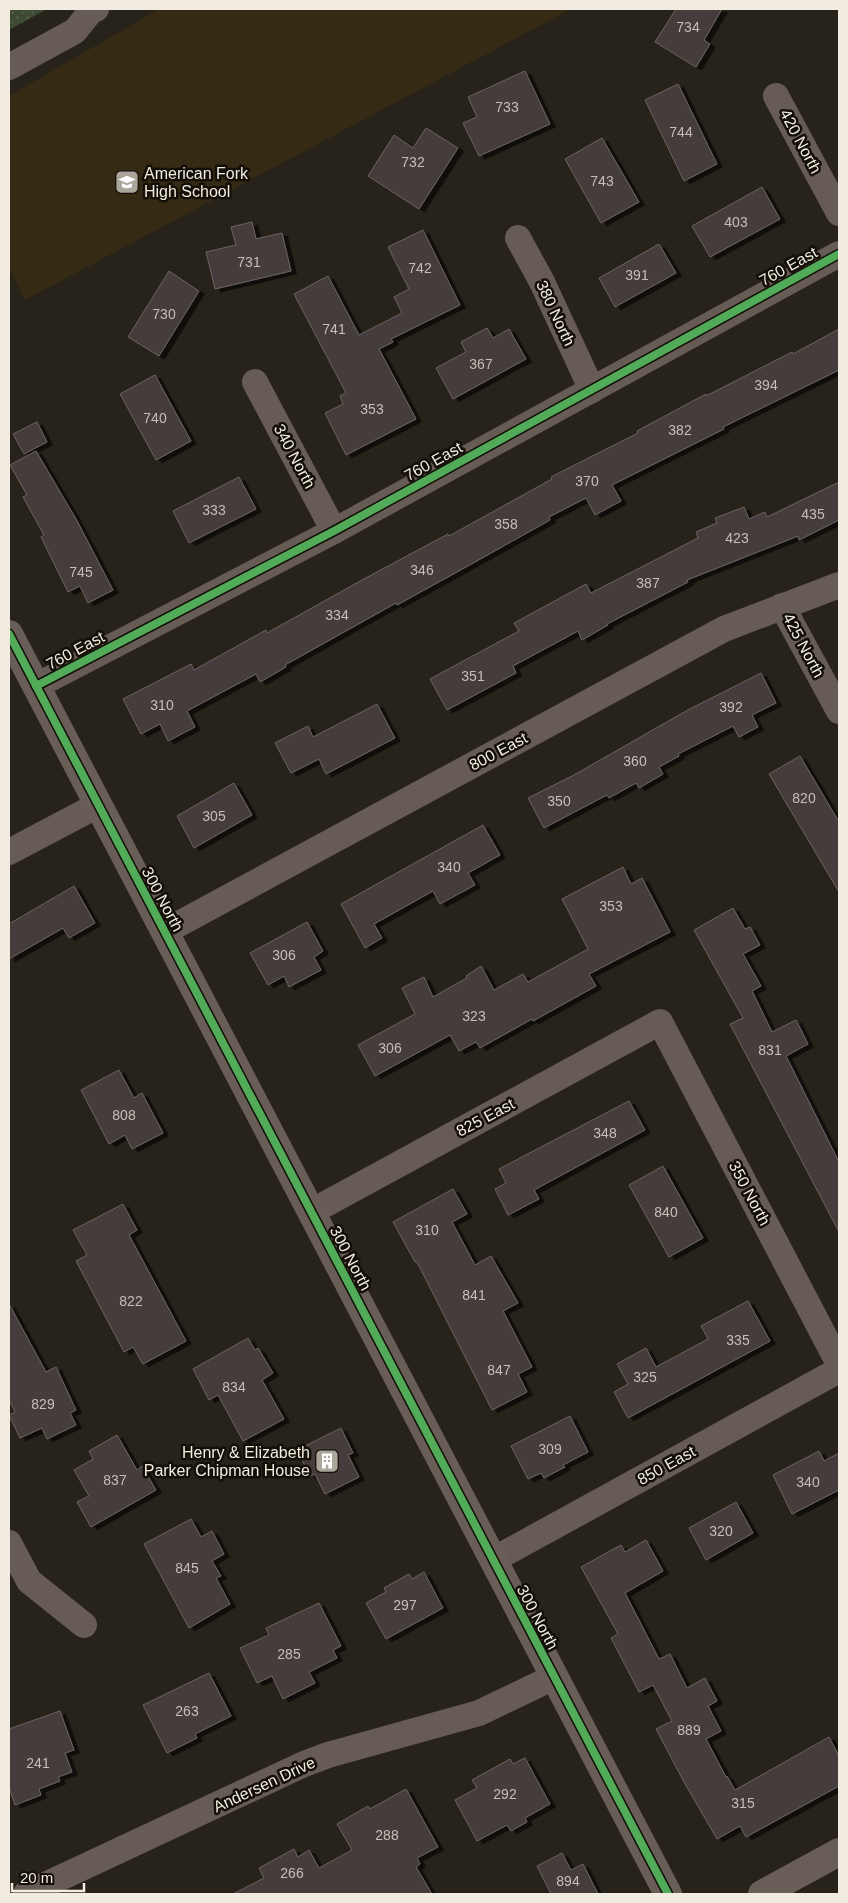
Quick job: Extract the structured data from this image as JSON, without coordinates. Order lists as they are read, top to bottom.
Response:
{
  "streets": {
    "street": [
      "420 North",
      "760 East",
      "380 North",
      "340 North",
      "425 North",
      "800 East",
      "300 North",
      "825 East",
      "350 North",
      "850 East",
      "Andersen Drive"
    ]
  },
  "crossings": [
    ["760 East", "380 North"],
    ["760 East", "340 North"],
    ["760 East", "300 North"],
    ["425 North", "800 East"],
    ["800 East", "300 North"],
    ["300 North", "825 East"],
    ["300 North", "850 East"],
    ["300 North", "Andersen Drive"],
    ["825 East", "350 North"]
  ],
  "places": {
    "school or university": ["American Fork High School"],
    "building": ["Henry & Elizabeth Parker Chipman House"]
  },
  "house_numbers": [
    "734",
    "733",
    "744",
    "732",
    "743",
    "403",
    "731",
    "742",
    "391",
    "730",
    "741",
    "367",
    "394",
    "353",
    "740",
    "382",
    "370",
    "333",
    "435",
    "358",
    "423",
    "346",
    "745",
    "387",
    "334",
    "351",
    "310",
    "392",
    "360",
    "820",
    "350",
    "305",
    "340",
    "353",
    "306",
    "323",
    "306",
    "831",
    "808",
    "348",
    "840",
    "310",
    "841",
    "822",
    "335",
    "847",
    "325",
    "834",
    "829",
    "309",
    "837",
    "340",
    "320",
    "845",
    "297",
    "285",
    "263",
    "889",
    "241",
    "292",
    "315",
    "288",
    "266",
    "894"
  ],
  "scale_bar": "20 m"
}
